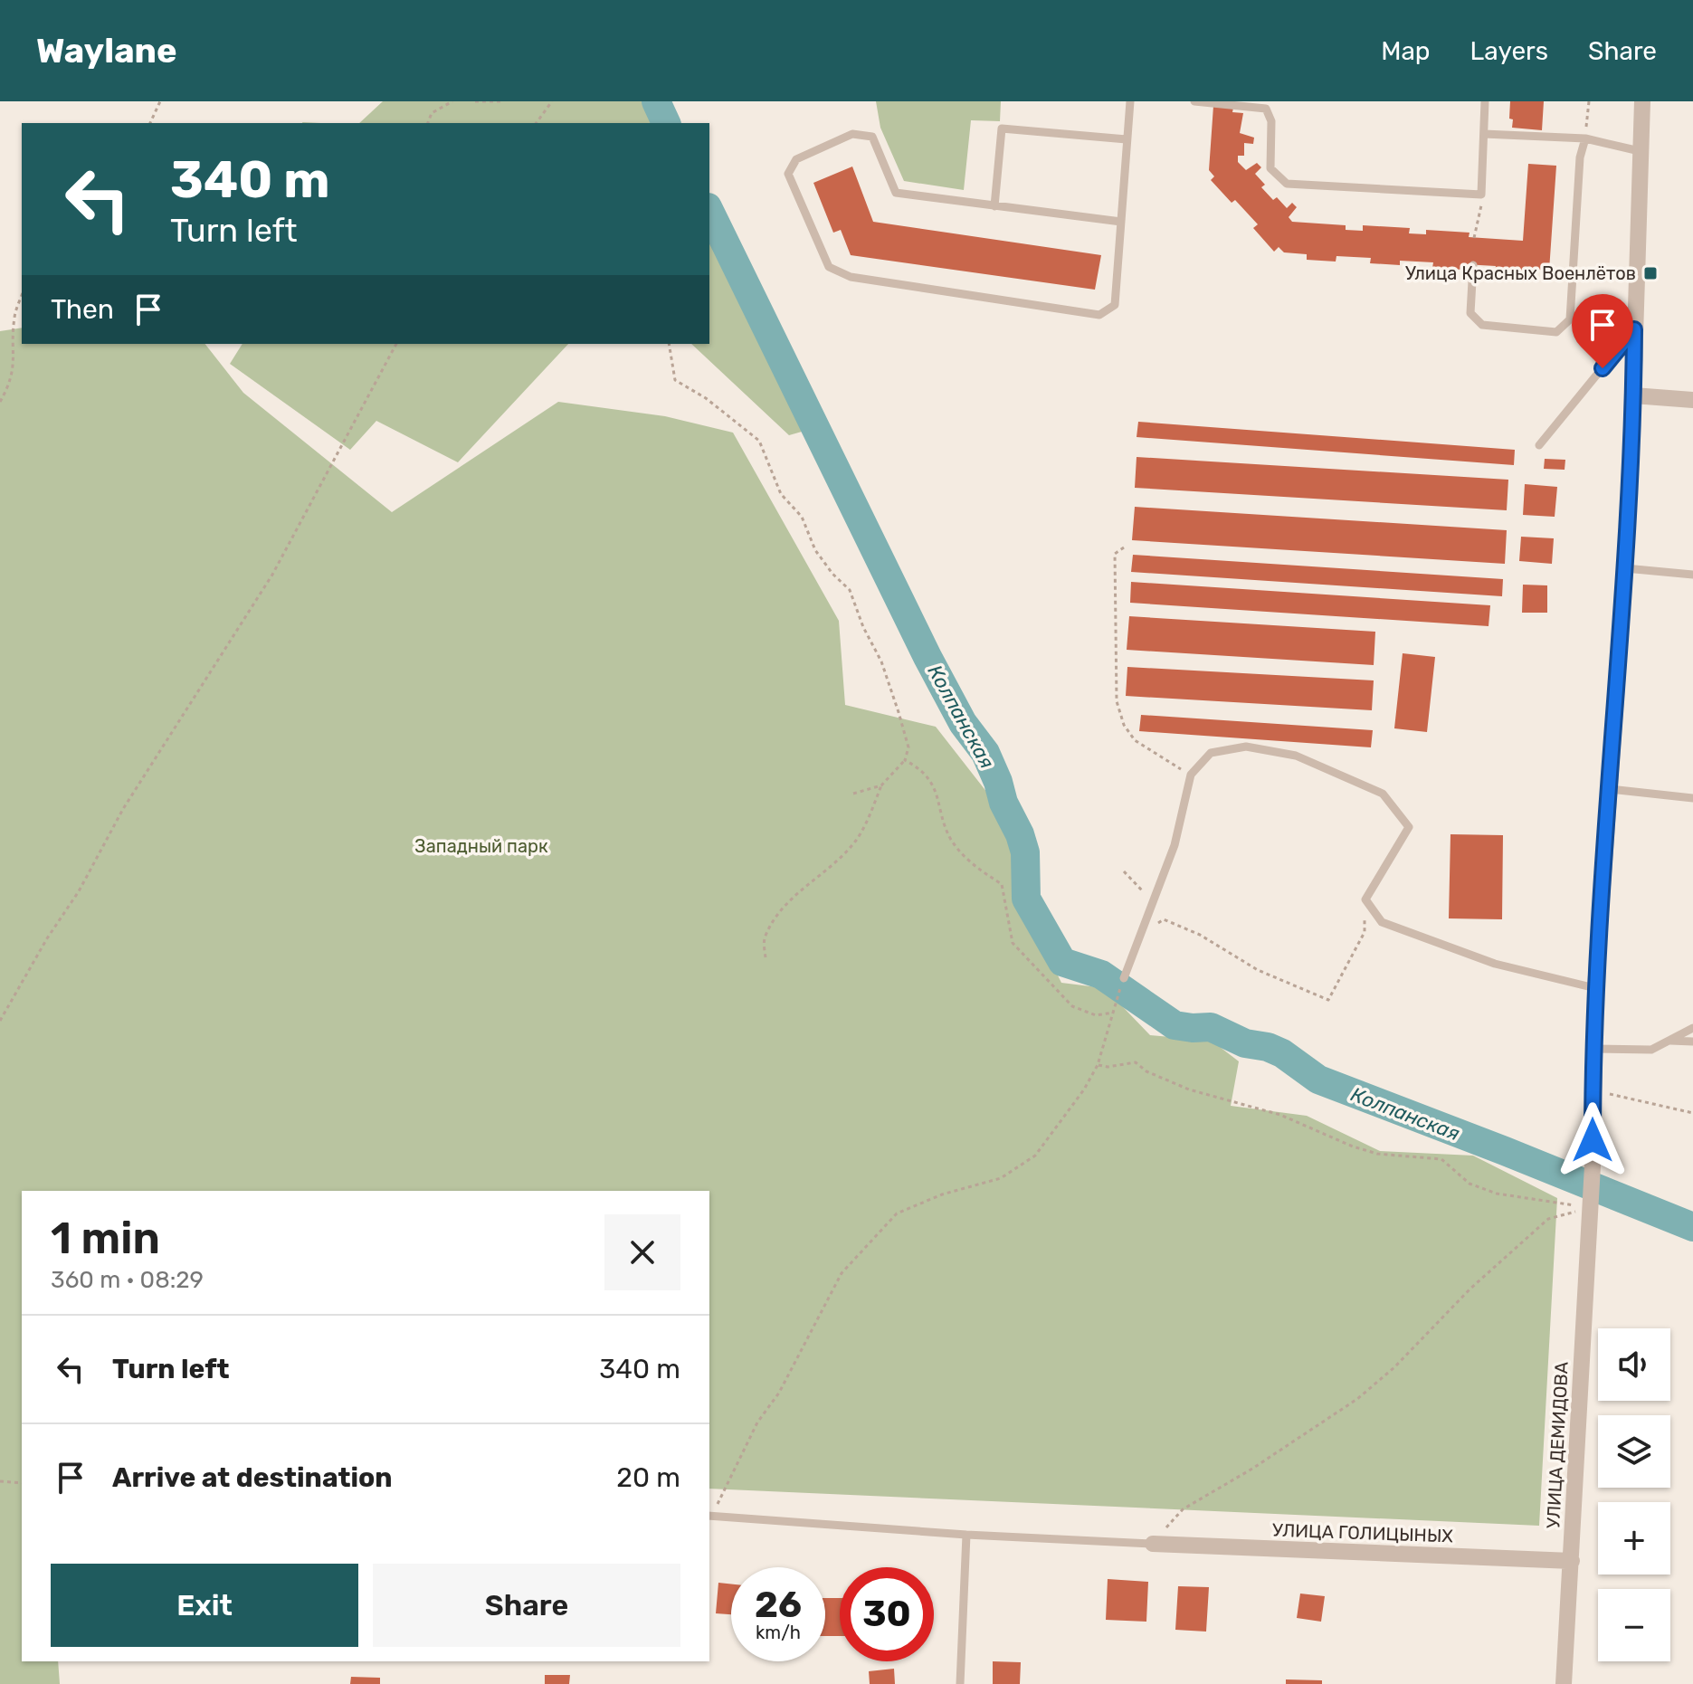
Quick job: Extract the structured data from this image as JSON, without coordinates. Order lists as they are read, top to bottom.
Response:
{
  "streets": {
    "street": ["УЛИЦА ДЕМИДОВА", "УЛИЦА ГОЛИЦЫНЫХ"]
  },
  "crossings": [
    ["УЛИЦА ДЕМИДОВА", "УЛИЦА ГОЛИЦЫНЫХ"]
  ],
  "water": ["Колпанская"],
  "parks": ["Западный парк"],
  "places": {
    "transit": ["Улица Красных Военлётов"]
  },
  "page": {
    "header": "Waylane",
    "nav": ["Map", "Layers", "Share"],
    "turn": ["340 m", "Turn left"],
    "then": "Then",
    "heading": ["1 min", "360 m · 08:29"],
    "list": [
      {
        "name": "Turn left",
        "value": "340 m"
      },
      {
        "name": "Arrive at destination",
        "value": "20 m"
      }
    ],
    "map_buttons": ["+", "−"],
    "buttons": ["Exit", "Share"],
    "speed": "26 km/h",
    "limit": "30"
  }
}
